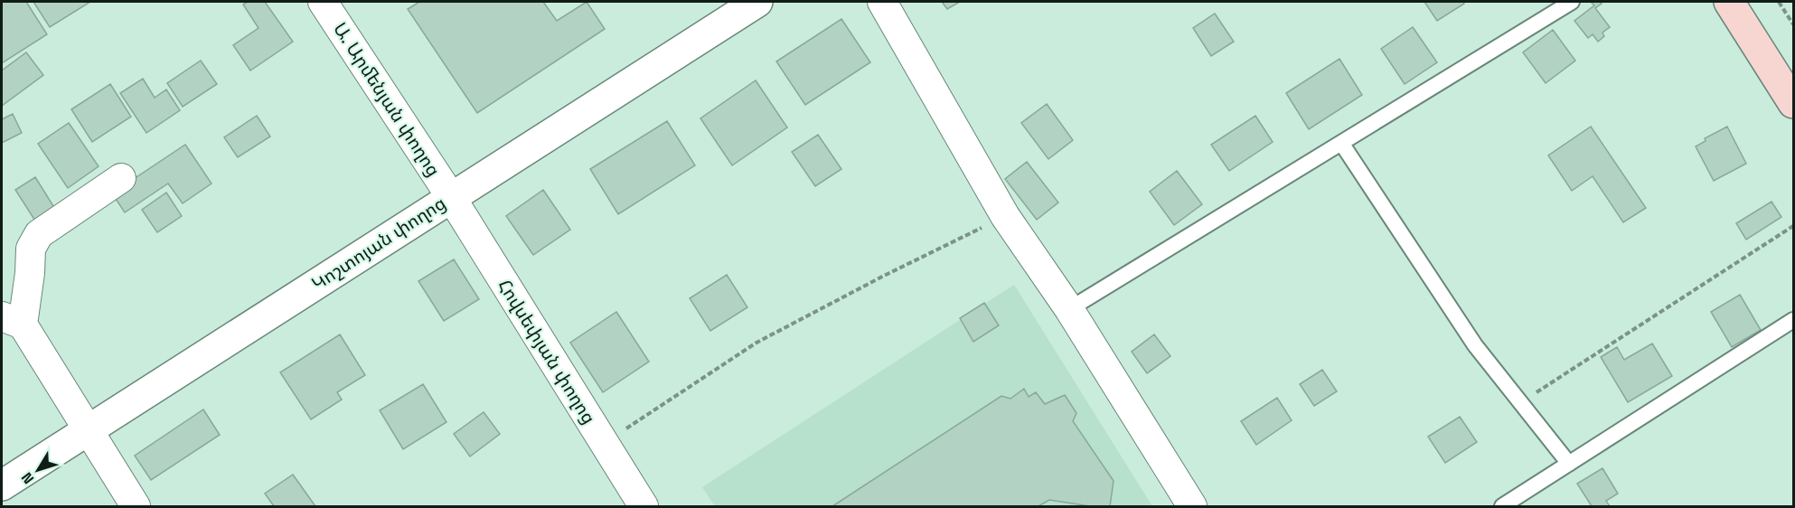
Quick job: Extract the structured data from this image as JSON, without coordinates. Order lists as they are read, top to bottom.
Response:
{
  "streets": {
    "street": ["Ա. Արմենյան փողոց", "Կոշտոյան փողոց", "Հովսեփյան փողոց"]
  },
  "crossings": [
    ["Ա. Արմենյան փողոց", "Կոշտոյան փողոց"],
    ["Ա. Արմենյան փողոց", "Հովսեփյան փողոց"],
    ["Կոշտոյան փողոց", "Հովսեփյան փողոց"]
  ],
  "north": "bottom left"
}
